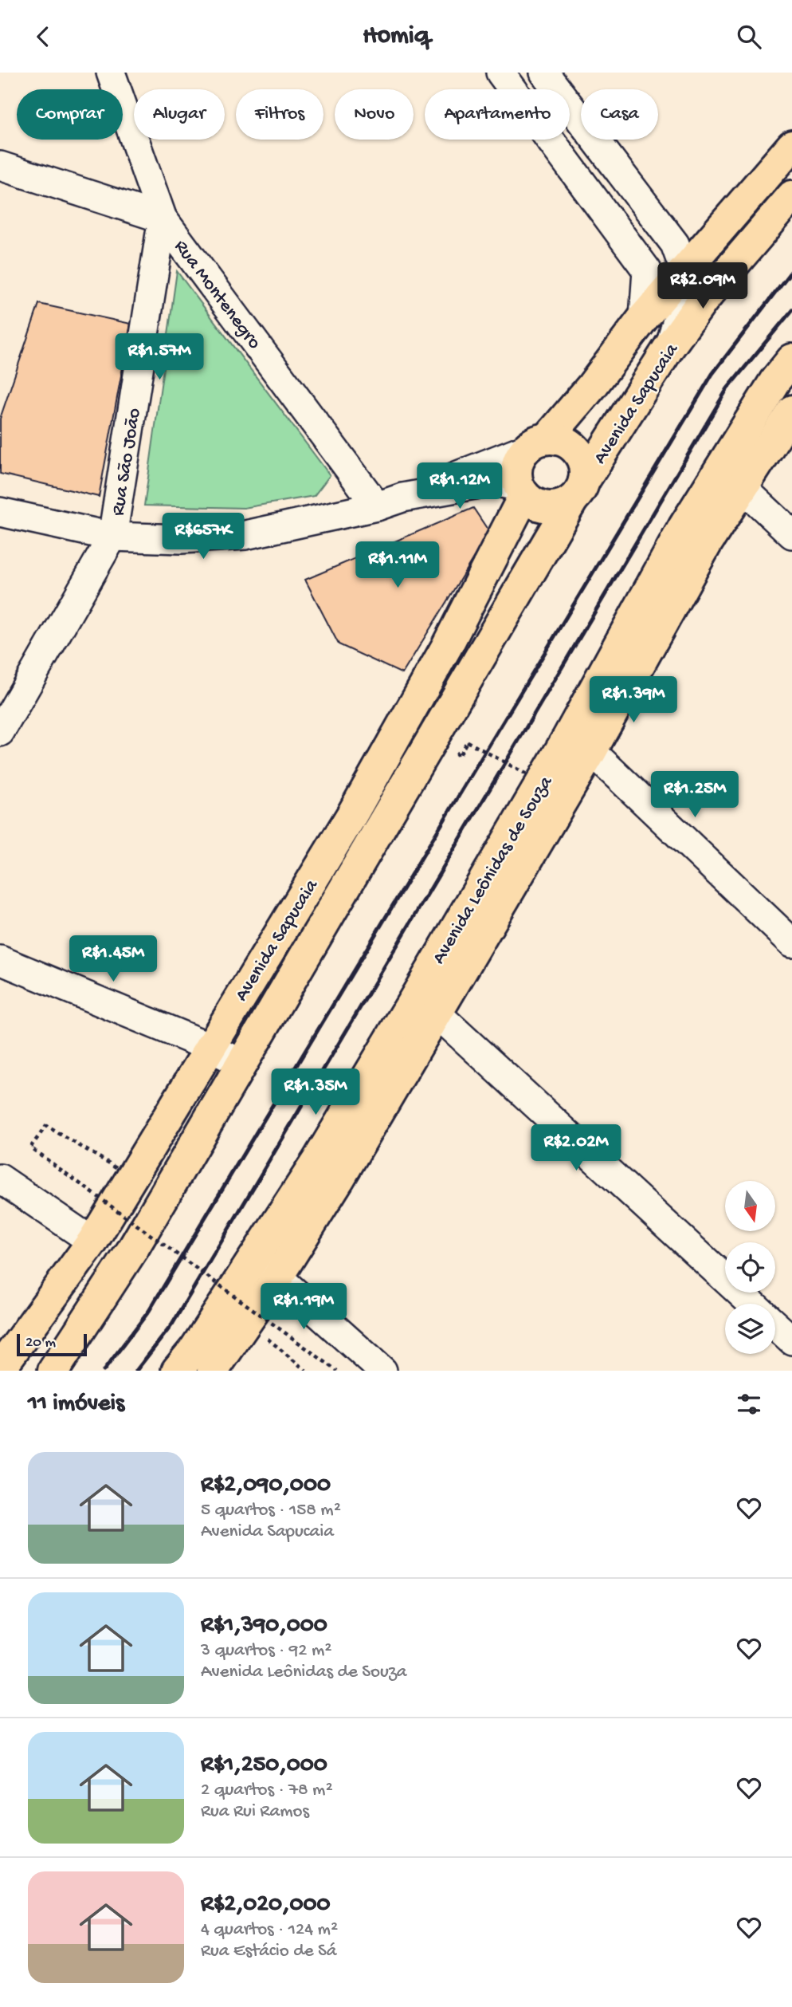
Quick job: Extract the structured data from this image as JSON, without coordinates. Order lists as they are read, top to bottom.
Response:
{
  "streets": {
    "main road": ["Avenida Sapucaia", "Avenida Leônidas de Souza"],
    "street": ["Rua Montenegro", "Rua São João"]
  },
  "crossings": [
    ["Rua Montenegro", "Rua São João"]
  ],
  "scale_bar": "20 m",
  "north": "bottom",
  "page": {
    "header": "Homiq",
    "chip": [
      "Comprar",
      "Alugar",
      "Filtros",
      "Novo",
      "Apartamento",
      "Casa"
    ],
    "price": [
      "R$2.09M",
      "R$1.57M",
      "R$1.12M",
      "R$657K",
      "R$1.11M",
      "R$1.39M",
      "R$1.25M",
      "R$1.45M",
      "R$1.35M",
      "R$2.02M",
      "R$1.19M"
    ],
    "scale": "20 m",
    "heading": "11 imóveis",
    "list": [
      {
        "name": "R$2,090,000",
        "note": "5 quartos · 158 m² · Avenida Sapucaia"
      },
      {
        "name": "R$1,390,000",
        "note": "3 quartos · 92 m² · Avenida Leônidas de Souza"
      },
      {
        "name": "R$1,250,000",
        "note": "2 quartos · 78 m² · Rua Rui Ramos"
      },
      {
        "name": "R$2,020,000",
        "note": "4 quartos · 124 m² · Rua Estácio de Sá"
      }
    ]
  }
}
